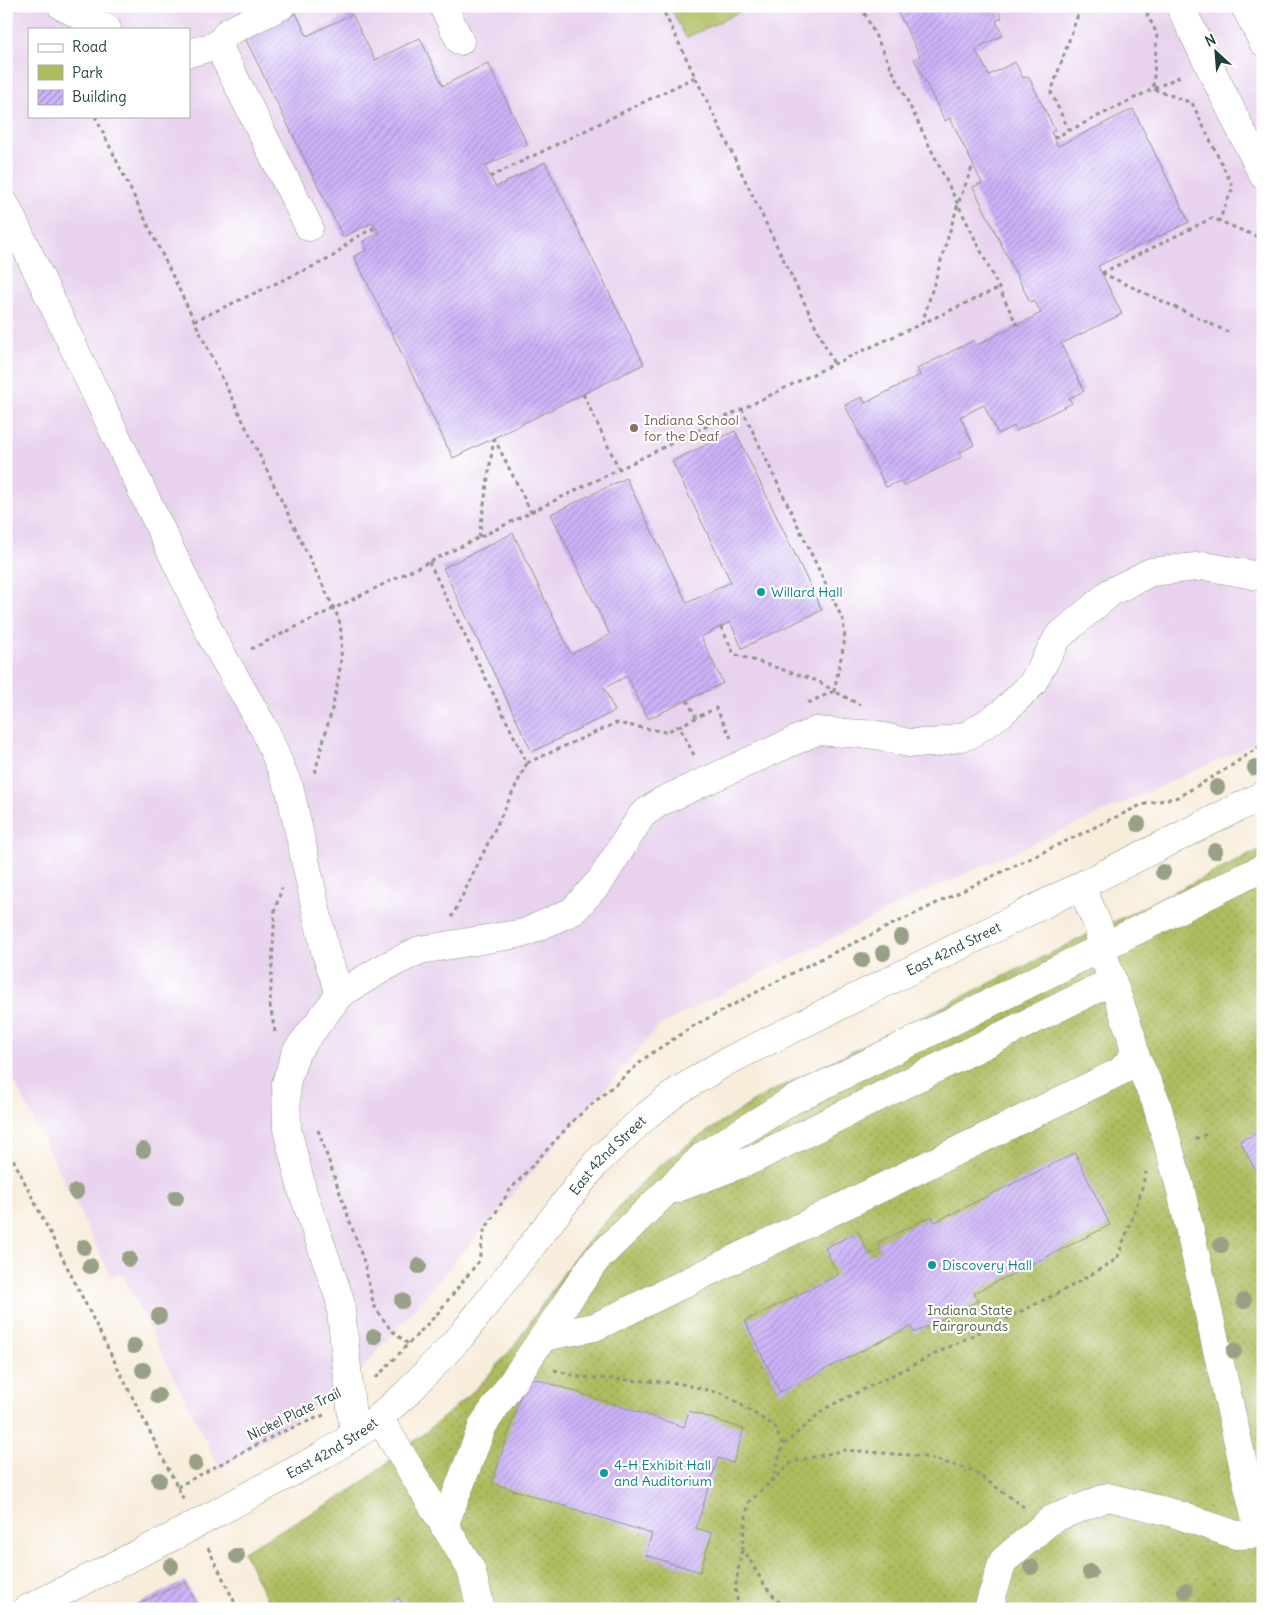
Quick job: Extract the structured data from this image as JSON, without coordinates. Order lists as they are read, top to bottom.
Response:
{
  "streets": {
    "street": ["East 42nd Street"],
    "path": ["Nickel Plate Trail"]
  },
  "parks": ["Indiana State Fairgrounds"],
  "places": [
    "Indiana School for the Deaf",
    "Willard Hall",
    "Discovery Hall",
    "4-H Exhibit Hall and Auditorium"
  ],
  "legend": ["Road", "Park", "Building"],
  "north": "top left"
}
